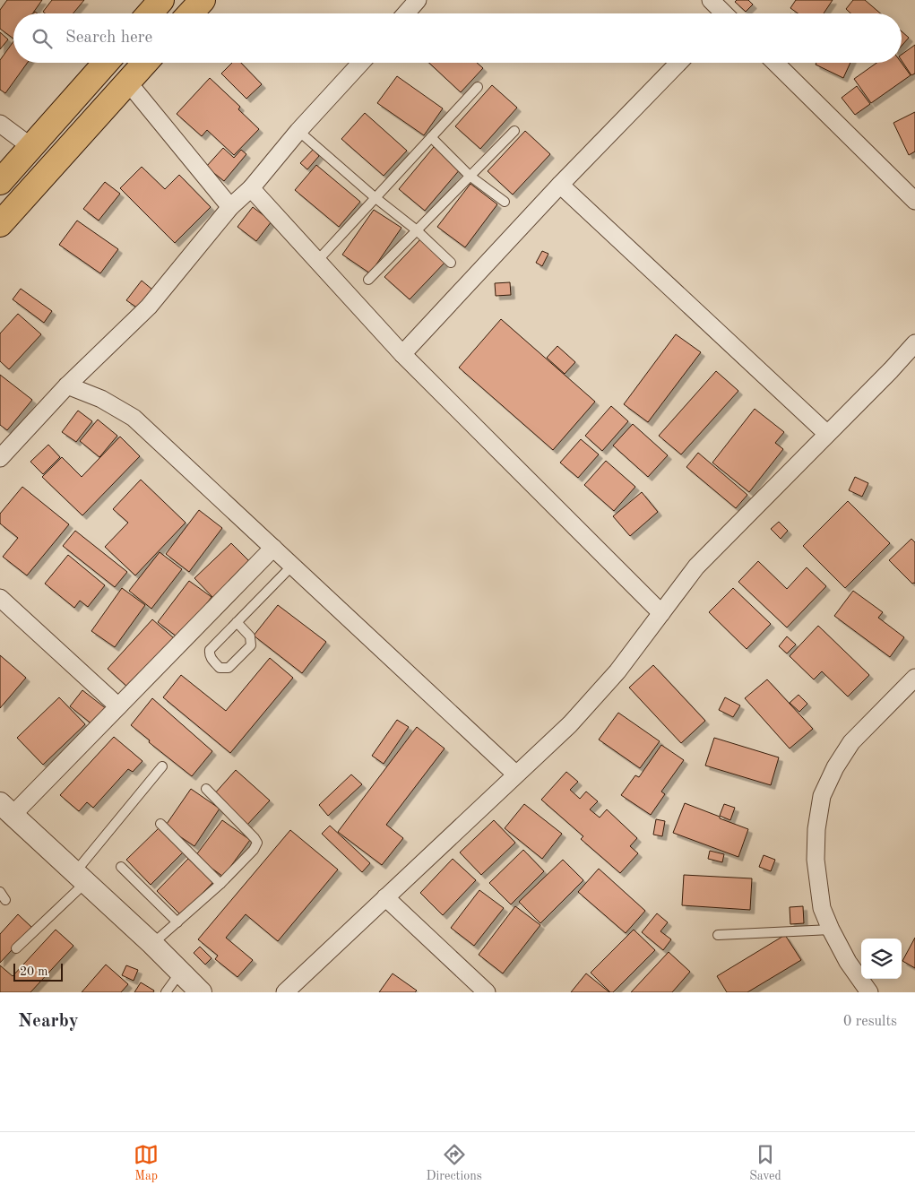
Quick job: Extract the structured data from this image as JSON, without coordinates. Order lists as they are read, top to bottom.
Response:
{
  "scale_bar": "20 m",
  "page": {
    "search": "Search here",
    "scale": "20 m",
    "heading": ["Nearby", "0 results"],
    "nav": ["Map", "Directions", "Saved"]
  }
}
